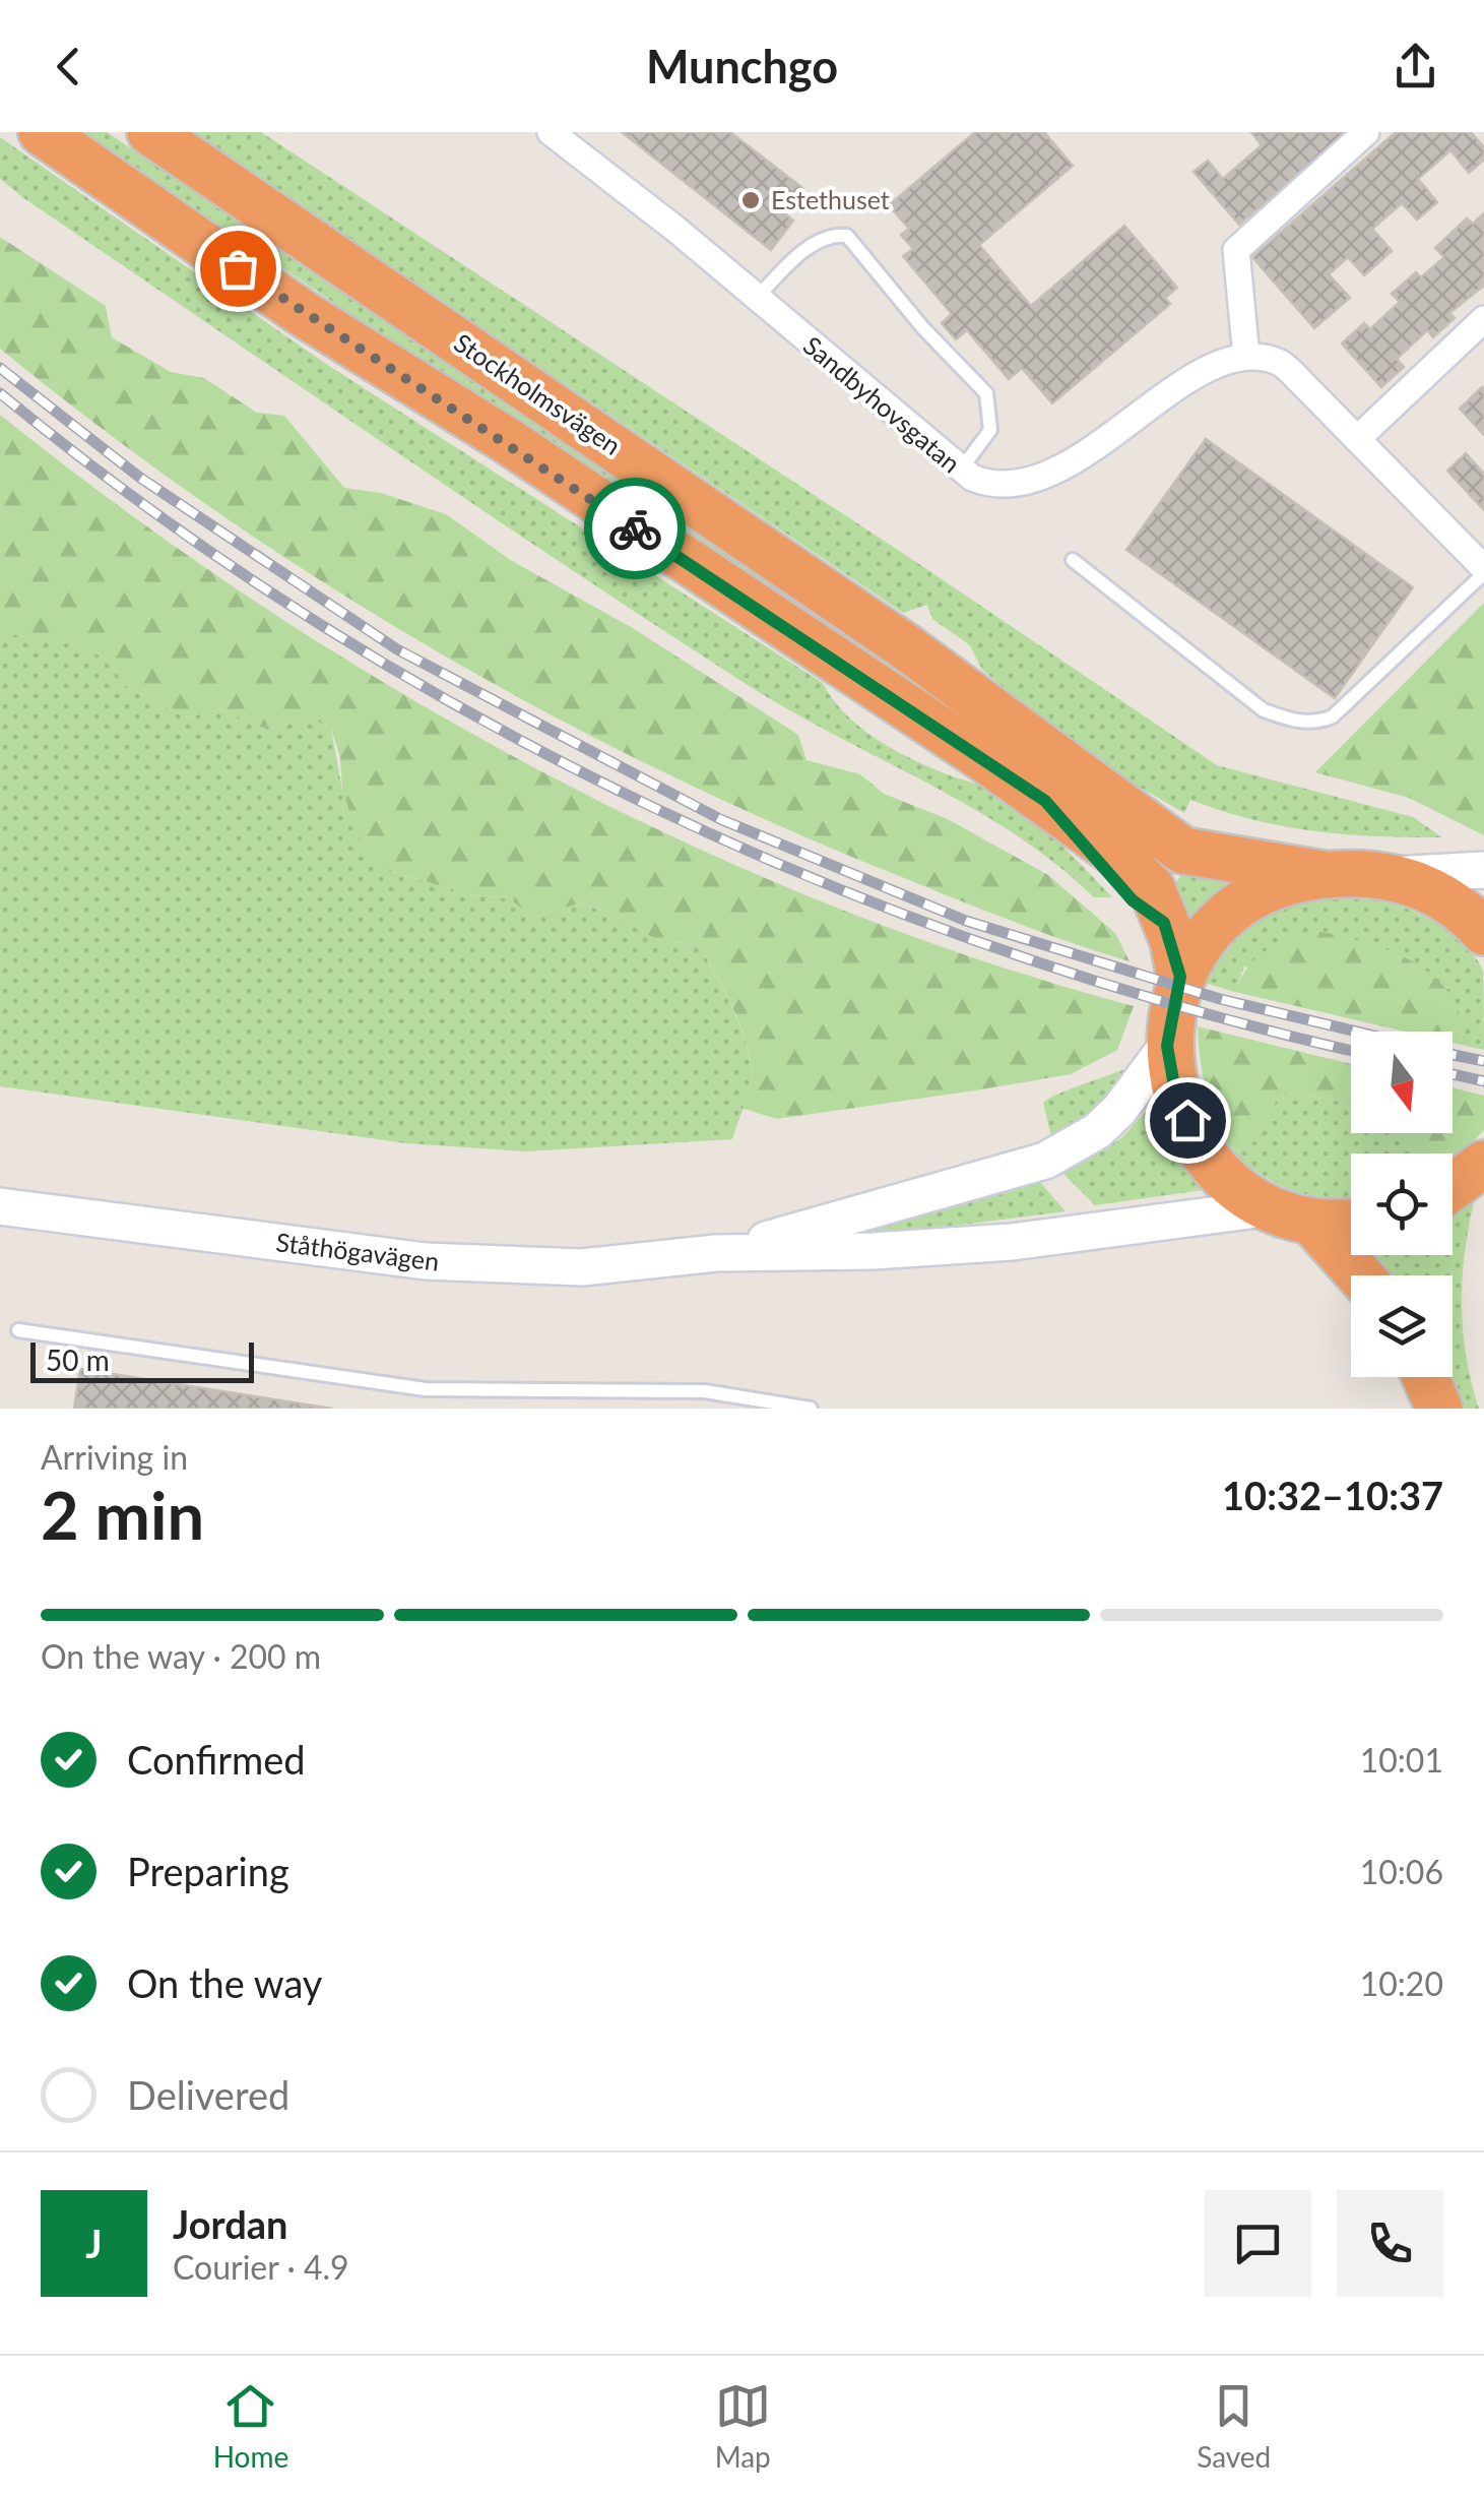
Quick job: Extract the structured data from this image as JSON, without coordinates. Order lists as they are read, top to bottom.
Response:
{
  "streets": {
    "highway": ["Stockholmsvägen"],
    "main road": ["Ståthögavägen"],
    "street": ["Sandbyhovsgatan"]
  },
  "places": ["Estethuset"],
  "scale_bar": "50 m",
  "north": "bottom",
  "page": {
    "header": "Munchgo",
    "scale": "50 m",
    "heading": ["2 min", "Arriving in", "10:32–10:37"],
    "panel": ["Jordan", "Courier · 4.9"],
    "bar": "On the way · 200 m",
    "list": [
      ["Confirmed", "10:01"],
      ["Preparing", "10:06"],
      ["On the way", "10:20"],
      "Delivered"
    ],
    "round": "J",
    "tabs": ["Home", "Map", "Saved"]
  }
}
